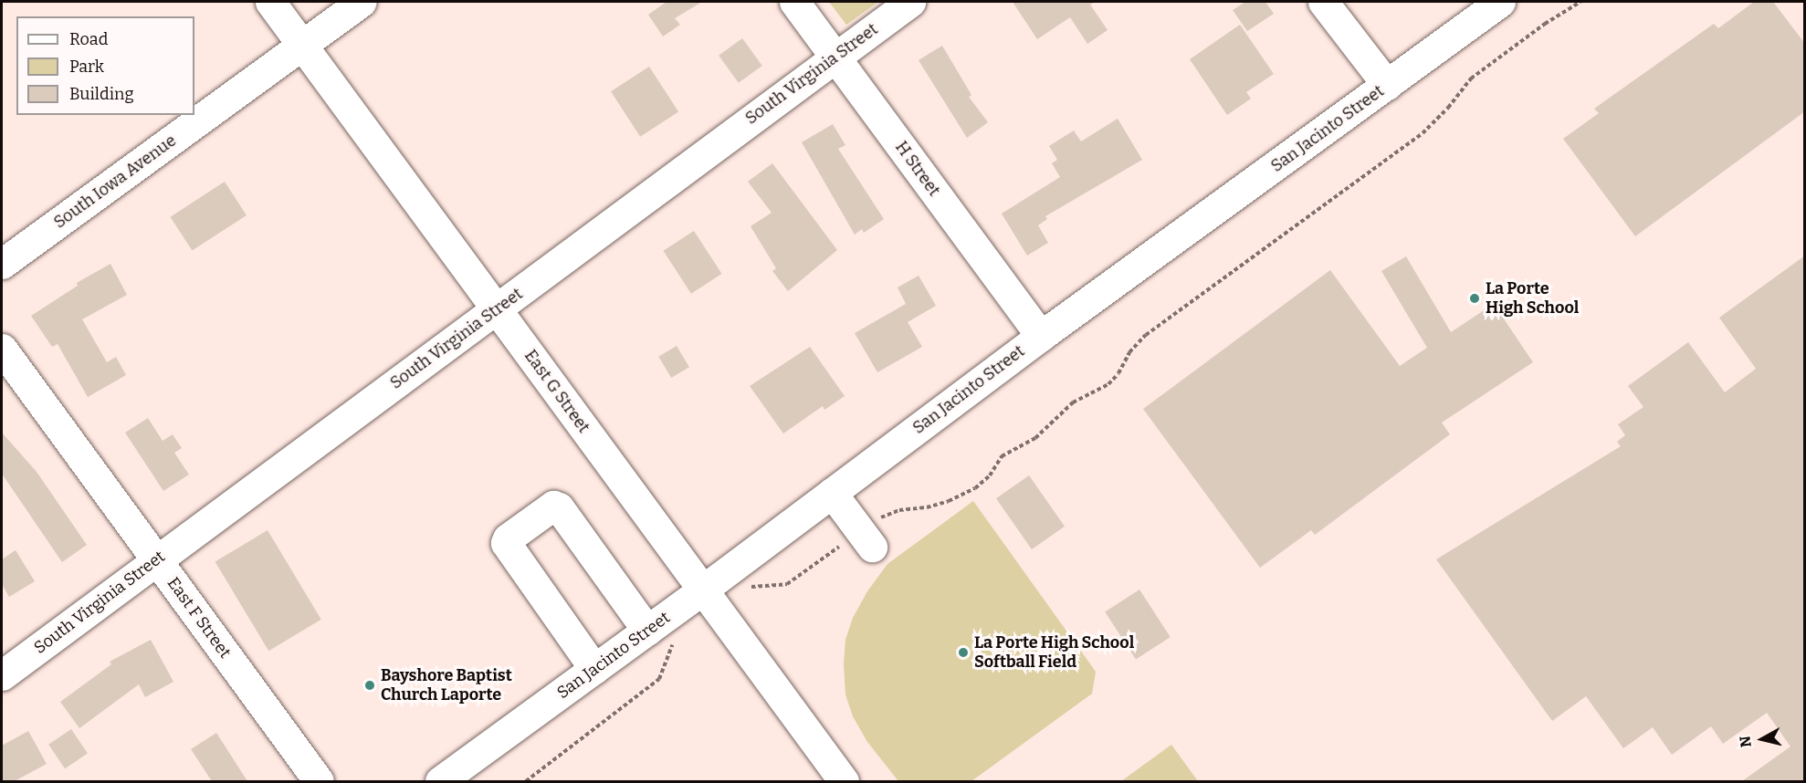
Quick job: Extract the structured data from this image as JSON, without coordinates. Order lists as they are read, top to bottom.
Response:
{
  "streets": {
    "street": [
      "South Virginia Street",
      "San Jacinto Street",
      "H Street",
      "South Iowa Avenue",
      "East G Street",
      "East F Street"
    ]
  },
  "crossings": [
    ["South Virginia Street", "H Street"],
    ["South Virginia Street", "East G Street"],
    ["South Virginia Street", "East F Street"],
    ["San Jacinto Street", "H Street"],
    ["San Jacinto Street", "East G Street"],
    ["South Iowa Avenue", "East G Street"]
  ],
  "places": ["La Porte High School", "La Porte High School Softball Field", "Bayshore Baptist Church Laporte"],
  "legend": ["Road", "Park", "Building"],
  "north": "left"
}
